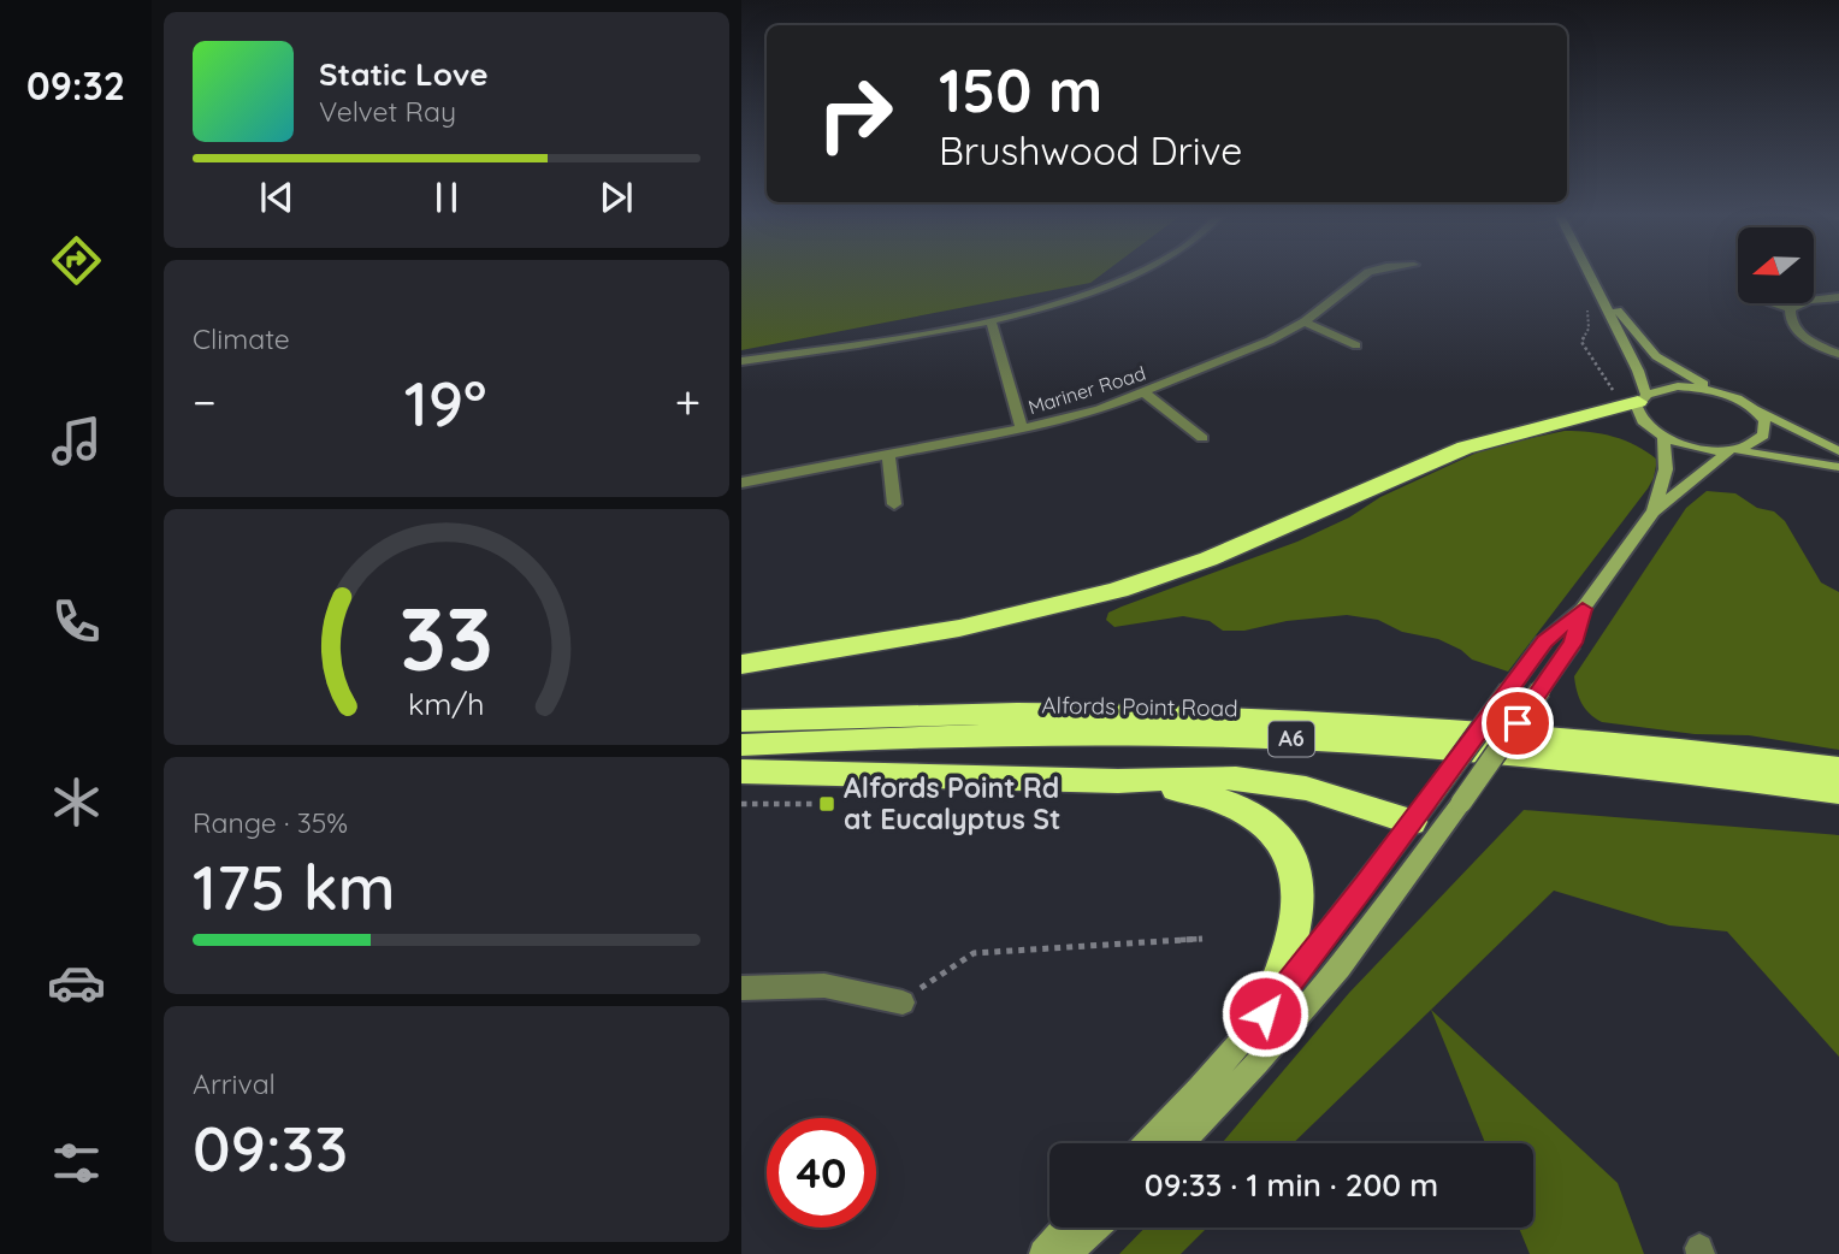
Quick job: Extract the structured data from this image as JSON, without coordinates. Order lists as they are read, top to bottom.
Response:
{
  "streets": {
    "highway": ["Alfords Point Road", "A6"],
    "street": ["Mariner Road"]
  },
  "places": {
    "transit": ["Alfords Point Rd at Eucalyptus St"]
  },
  "north": "left",
  "page": {
    "tabs": "09:32",
    "turn": ["150 m", "Brushwood Drive"],
    "song": ["Static Love", "Velvet Ray"],
    "tile": [
      "Climate",
      ["Range · 35%", "175 km"],
      ["Arrival", "09:33"]
    ],
    "heat": ["−", "19°", "+"],
    "limit": "40",
    "trip": "09:33 · 1 min · 200 m",
    "gauge": ["33", "km/h"]
  }
}
